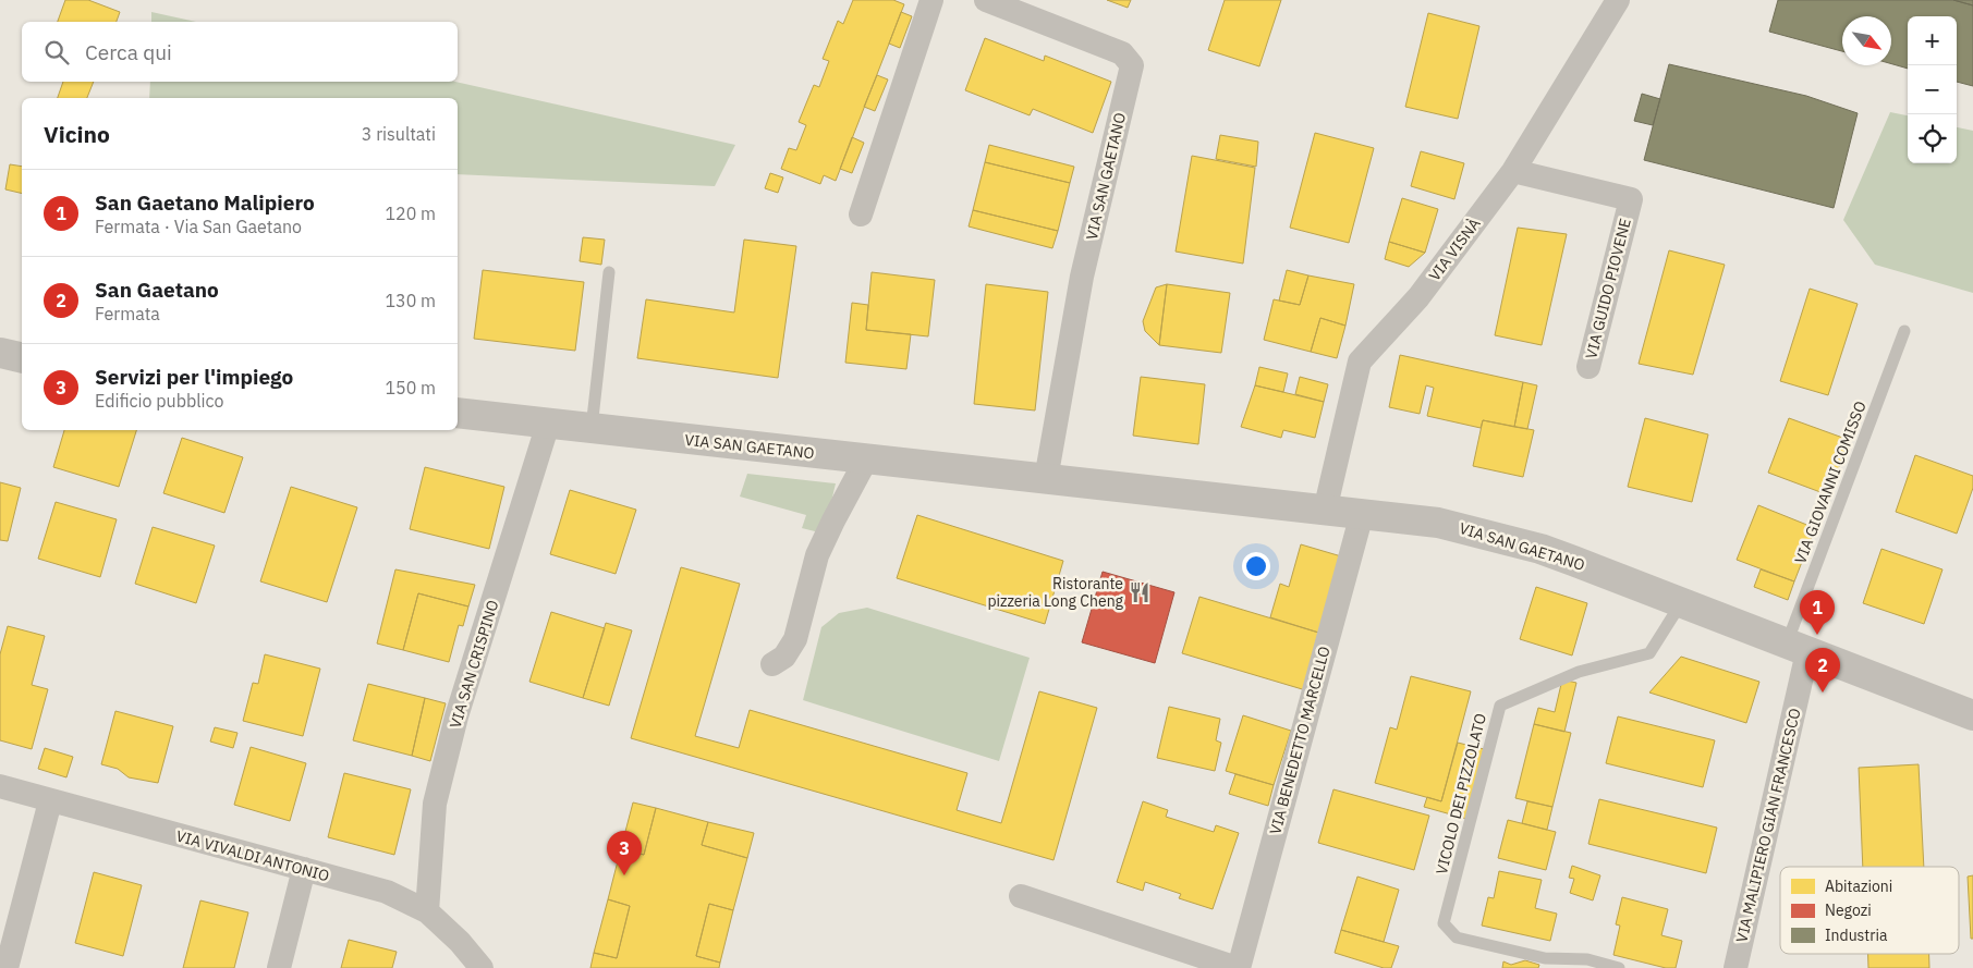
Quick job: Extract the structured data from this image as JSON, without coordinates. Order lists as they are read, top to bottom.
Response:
{
  "streets": {
    "street": [
      "VIA SAN GAETANO",
      "VIA VISNÀ",
      "VIA GUIDO PIOVENE",
      "VIA SAN CRISPINO",
      "VIA BENEDETTO MARCELLO",
      "VIA MALIPIERO GIAN FRANCESCO",
      "VIA VIVALDI ANTONIO"
    ],
    "lane": ["VIA GIOVANNI COMISSO", "VICOLO DEI PIZZOLATO"]
  },
  "crossings": [
    ["VIA SAN GAETANO", "VIA VISNÀ"],
    ["VIA SAN GAETANO", "VIA GIOVANNI COMISSO"],
    ["VIA SAN GAETANO", "VIA SAN CRISPINO"],
    ["VIA SAN GAETANO", "VIA BENEDETTO MARCELLO"],
    ["VIA SAN GAETANO", "VICOLO DEI PIZZOLATO"],
    ["VIA SAN GAETANO", "VIA MALIPIERO GIAN FRANCESCO"],
    ["VIA VISNÀ", "VIA GUIDO PIOVENE"],
    ["VIA GIOVANNI COMISSO", "VIA MALIPIERO GIAN FRANCESCO"],
    ["VIA SAN CRISPINO", "VIA VIVALDI ANTONIO"]
  ],
  "places": {
    "restaurant": ["Ristorante pizzeria Long Cheng"]
  },
  "legend": ["Abitazioni", "Negozi", "Industria"],
  "north": "bottom right",
  "page": {
    "map_buttons": ["+", "−"],
    "search": "Cerca qui",
    "heading": ["Vicino", "3 risultati"],
    "list": [
      {
        "mark": "1",
        "name": "San Gaetano Malipiero",
        "note": "Fermata · Via San Gaetano",
        "value": "120 m"
      },
      {
        "mark": "2",
        "name": "San Gaetano",
        "note": "Fermata",
        "value": "130 m"
      },
      {
        "mark": "3",
        "name": "Servizi per l'impiego",
        "note": "Edificio pubblico",
        "value": "150 m"
      }
    ],
    "pins": ["1", "2", "3"]
  }
}
